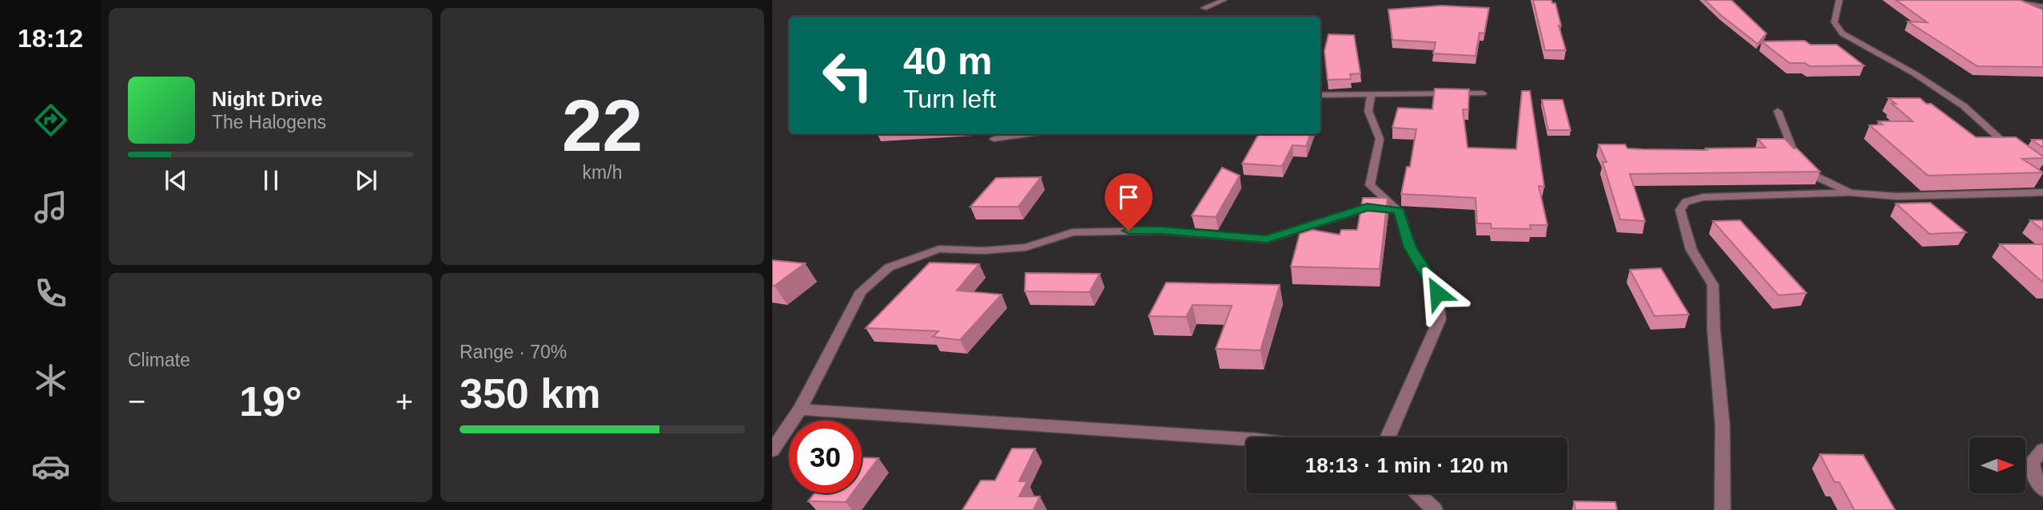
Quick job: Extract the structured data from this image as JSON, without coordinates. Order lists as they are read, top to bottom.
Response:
{
  "north": "right",
  "page": {
    "tabs": "18:12",
    "tile": [
      ["22", "km/h"],
      "Climate",
      ["Range · 70%", "350 km"]
    ],
    "turn": ["40 m", "Turn left"],
    "song": ["Night Drive", "The Halogens"],
    "heat": ["−", "19°", "+"],
    "limit": "30",
    "trip": "18:13 · 1 min · 120 m"
  }
}
